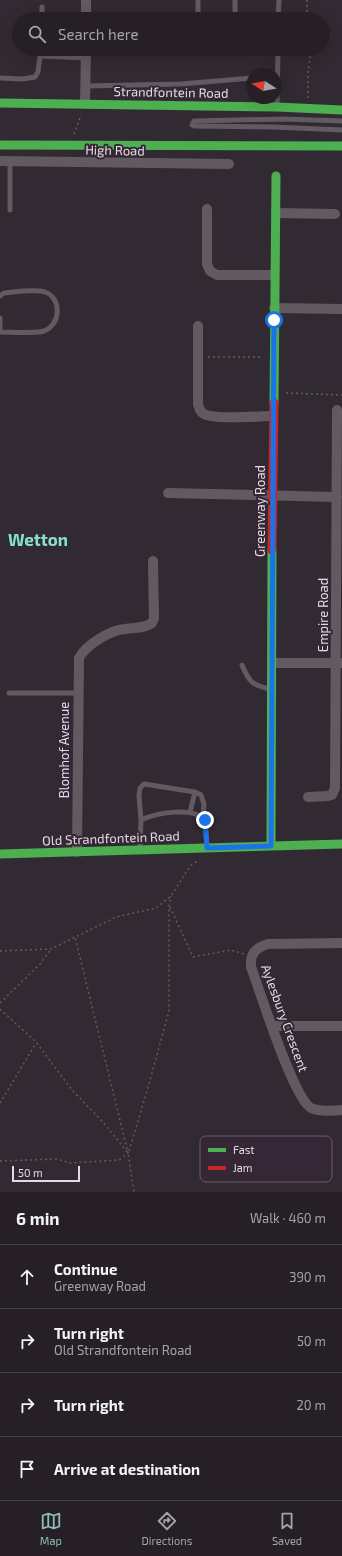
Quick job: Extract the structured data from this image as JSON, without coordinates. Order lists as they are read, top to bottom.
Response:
{
  "streets": {
    "street": [
      "Strandfontein Road",
      "High Road",
      "Greenway Road",
      "Empire Road",
      "Blomhof Avenue",
      "Old Strandfontein Road",
      "Aylesbury Crescent"
    ]
  },
  "crossings": [
    ["Greenway Road", "Old Strandfontein Road"],
    ["Blomhof Avenue", "Old Strandfontein Road"]
  ],
  "districts": ["Wetton"],
  "legend": ["Fast", "Jam"],
  "scale_bar": "50 m",
  "north": "left",
  "page": {
    "search": "Search here",
    "scale": "50 m",
    "heading": ["6 min", "Walk · 460 m"],
    "list": [
      ["Continue", "Greenway Road", "390 m"],
      ["Turn right", "Old Strandfontein Road", "50 m"],
      ["Turn right", "20 m"],
      "Arrive at destination"
    ],
    "nav": ["Map", "Directions", "Saved"]
  }
}
